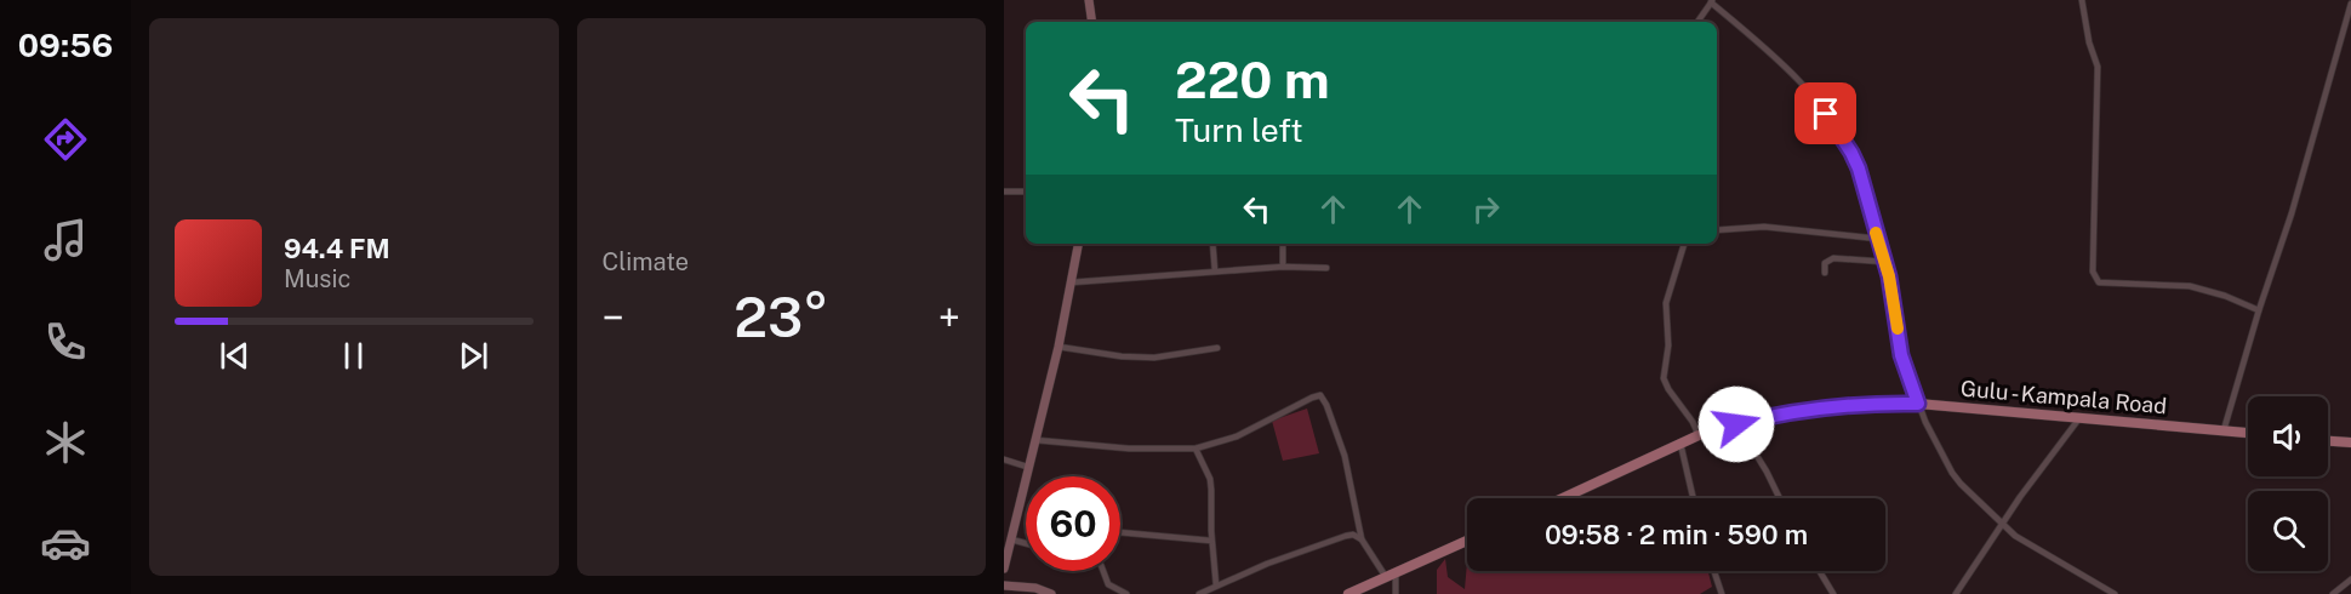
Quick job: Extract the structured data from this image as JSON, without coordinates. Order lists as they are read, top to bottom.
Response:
{
  "streets": {
    "main road": ["Gulu - Kampala Road"]
  },
  "page": {
    "tabs": "09:56",
    "tile": "Climate",
    "turn": ["220 m", "Turn left"],
    "song": ["94.4 FM", "Music"],
    "heat": ["−", "23°", "+"],
    "limit": "60",
    "trip": "09:58 · 2 min · 590 m"
  }
}
